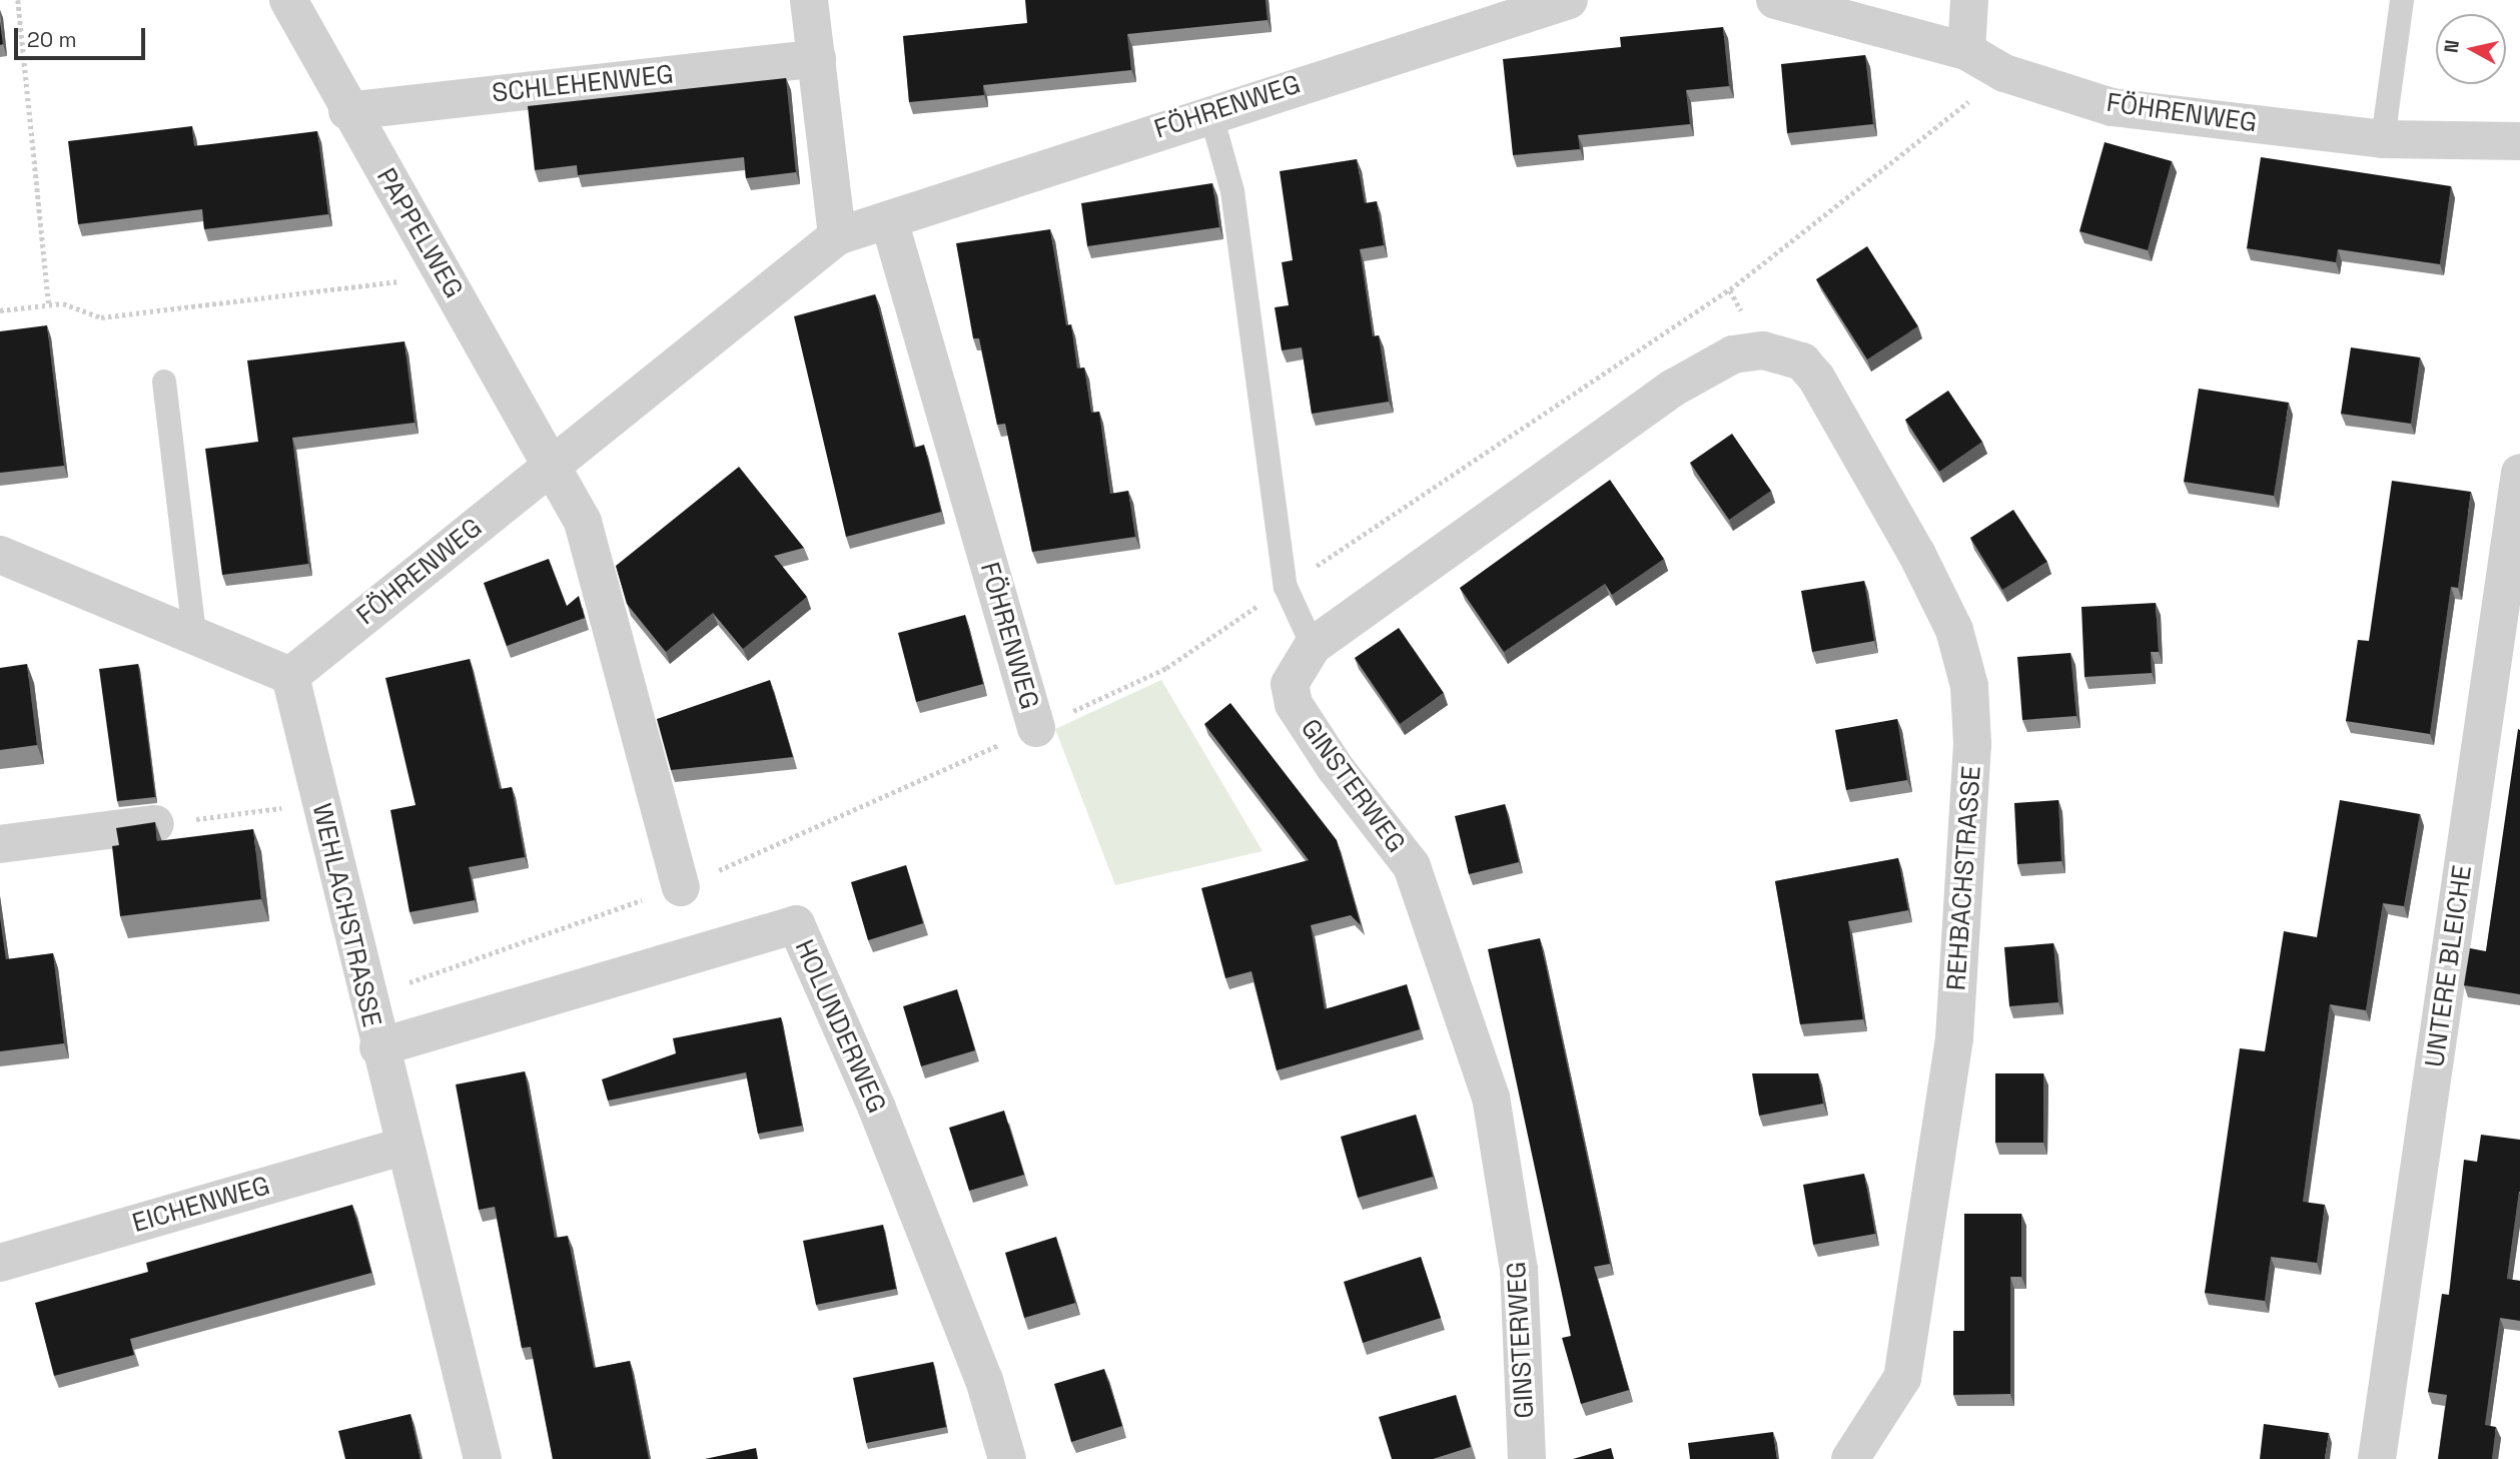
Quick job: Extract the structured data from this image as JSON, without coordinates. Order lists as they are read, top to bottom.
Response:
{
  "streets": {
    "street": [
      "SCHLEHENWEG",
      "FÖHRENWEG",
      "PAPPELWEG",
      "GINSTERWEG",
      "REHBACHSTRASSE",
      "WEHLACHSTRASSE",
      "UNTERE BLEICHE",
      "HOLUNDERWEG",
      "EICHENWEG"
    ]
  },
  "crossings": [
    ["SCHLEHENWEG", "PAPPELWEG"],
    ["FÖHRENWEG", "PAPPELWEG"],
    ["FÖHRENWEG", "WEHLACHSTRASSE"],
    ["GINSTERWEG", "REHBACHSTRASSE"],
    ["WEHLACHSTRASSE", "HOLUNDERWEG"],
    ["WEHLACHSTRASSE", "EICHENWEG"]
  ],
  "scale_bar": "20 m",
  "north": "left"
}
